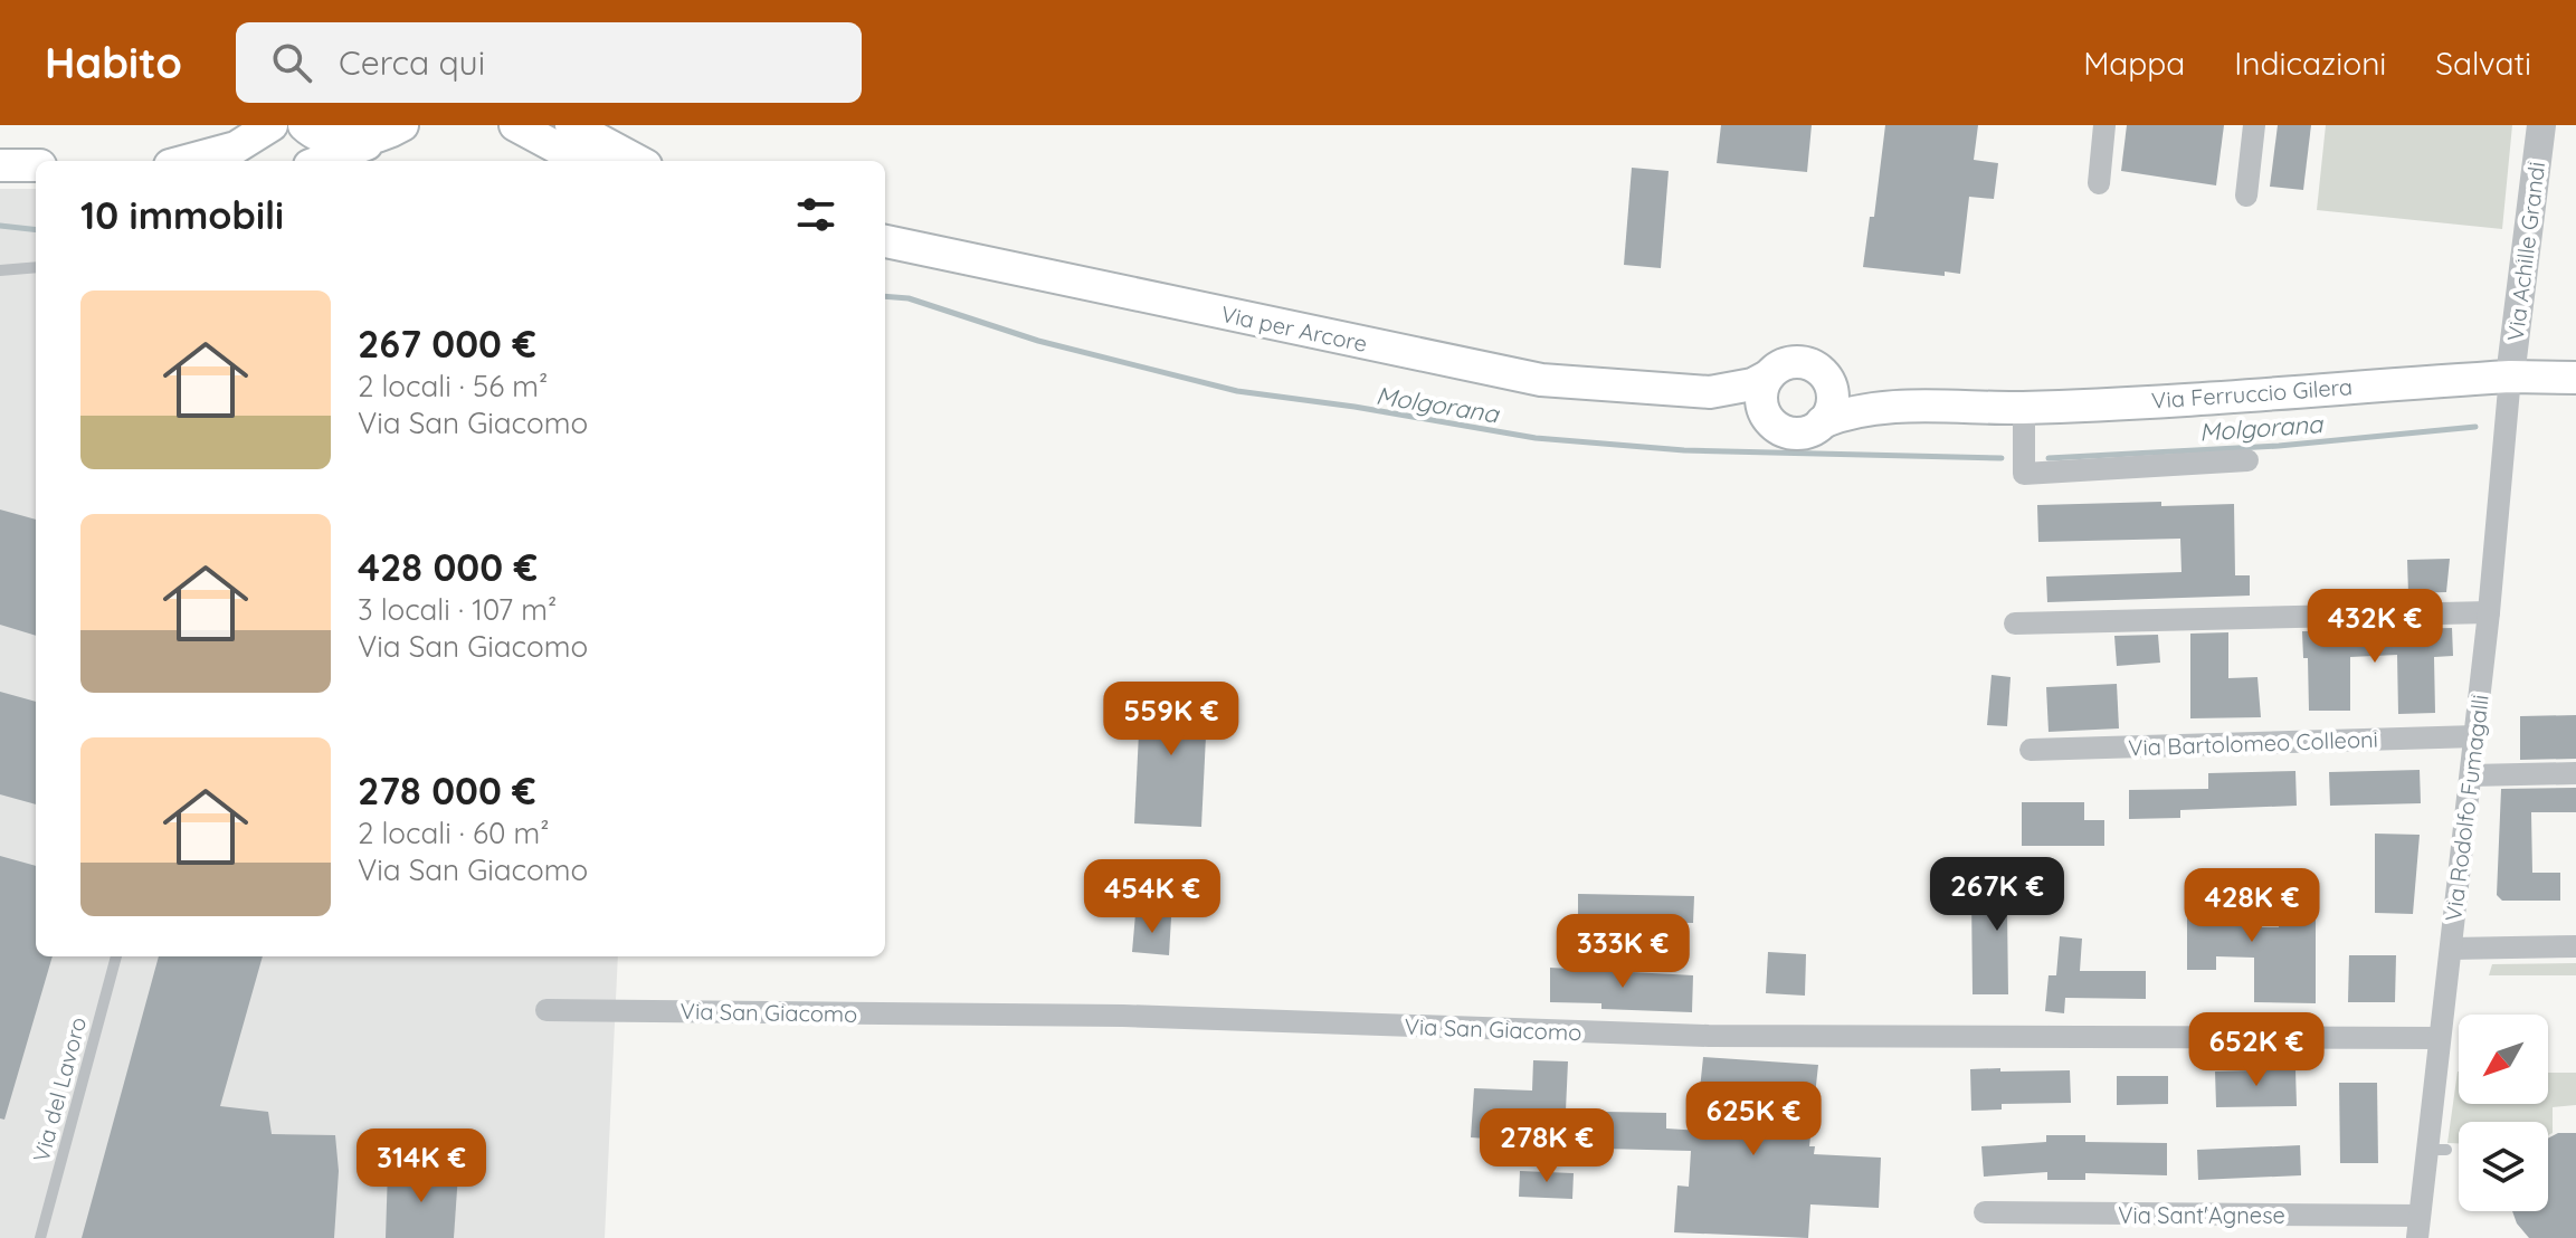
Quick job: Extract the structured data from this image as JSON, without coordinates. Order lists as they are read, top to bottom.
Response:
{
  "streets": {
    "main road": ["Via per Arcore", "Via Ferruccio Gilera"],
    "street": [
      "Via Achille Grandi",
      "Via Bartolomeo Colleoni",
      "Via Rodolfo Fumagalli",
      "Via San Giacomo",
      "Via Sant'Agnese"
    ],
    "lane": ["Via del Lavoro"]
  },
  "crossings": [
    ["Via Achille Grandi", "Via Ferruccio Gilera"],
    ["Via Achille Grandi", "Via Rodolfo Fumagalli"],
    ["Via per Arcore", "Via Ferruccio Gilera"],
    ["Via Ferruccio Gilera", "Via Rodolfo Fumagalli"],
    ["Via Bartolomeo Colleoni", "Via Rodolfo Fumagalli"],
    ["Via Rodolfo Fumagalli", "Via San Giacomo"],
    ["Via Rodolfo Fumagalli", "Via Sant'Agnese"]
  ],
  "water": ["Molgorana"],
  "north": "bottom left",
  "page": {
    "header": "Habito",
    "search": "Cerca qui",
    "nav": ["Mappa", "Indicazioni", "Salvati"],
    "heading": "10 immobili",
    "list": [
      {
        "name": "267 000 €",
        "note": "2 locali · 56 m² · Via San Giacomo"
      },
      {
        "name": "428 000 €",
        "note": "3 locali · 107 m² · Via San Giacomo"
      },
      {
        "name": "278 000 €",
        "note": "2 locali · 60 m² · Via San Giacomo"
      }
    ],
    "price": [
      "432K €",
      "559K €",
      "267K €",
      "454K €",
      "428K €",
      "333K €",
      "652K €",
      "625K €",
      "278K €",
      "314K €"
    ]
  }
}
